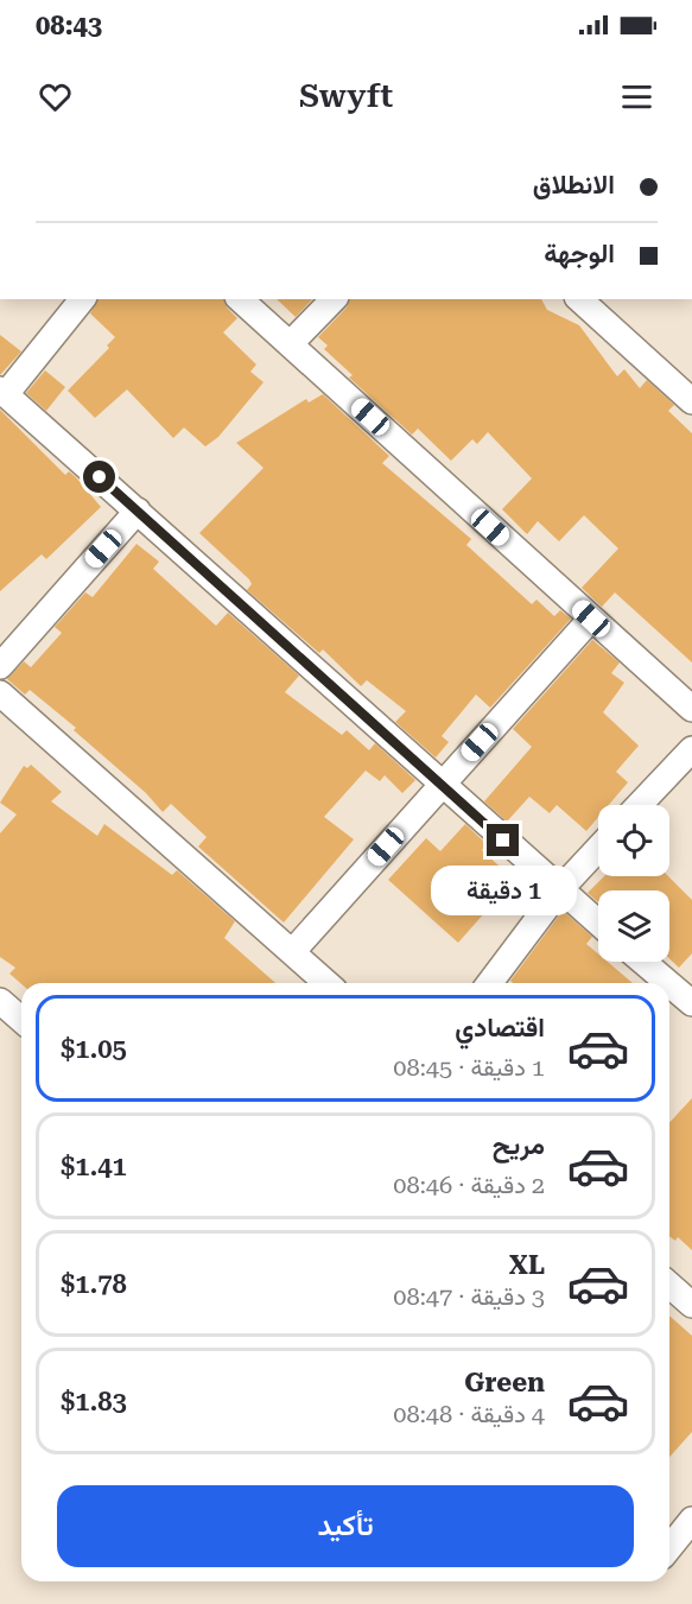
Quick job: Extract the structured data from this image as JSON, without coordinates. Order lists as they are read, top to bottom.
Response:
{
  "page": {
    "status": "08:43",
    "header": "Swyft",
    "banner": ["الانطلاق", "الوجهة"],
    "bubble": "1 دقيقة",
    "list": [
      {
        "name": "اقتصادي",
        "note": "1 دقيقة · 08:45",
        "value": "$1.05"
      },
      {
        "name": "مريح",
        "note": "2 دقيقة · 08:46",
        "value": "$1.41"
      },
      {
        "name": "XL",
        "note": "3 دقيقة · 08:47",
        "value": "$1.78"
      },
      {
        "name": "Green",
        "note": "4 دقيقة · 08:48",
        "value": "$1.83"
      }
    ],
    "buttons": "تأكيد"
  }
}
